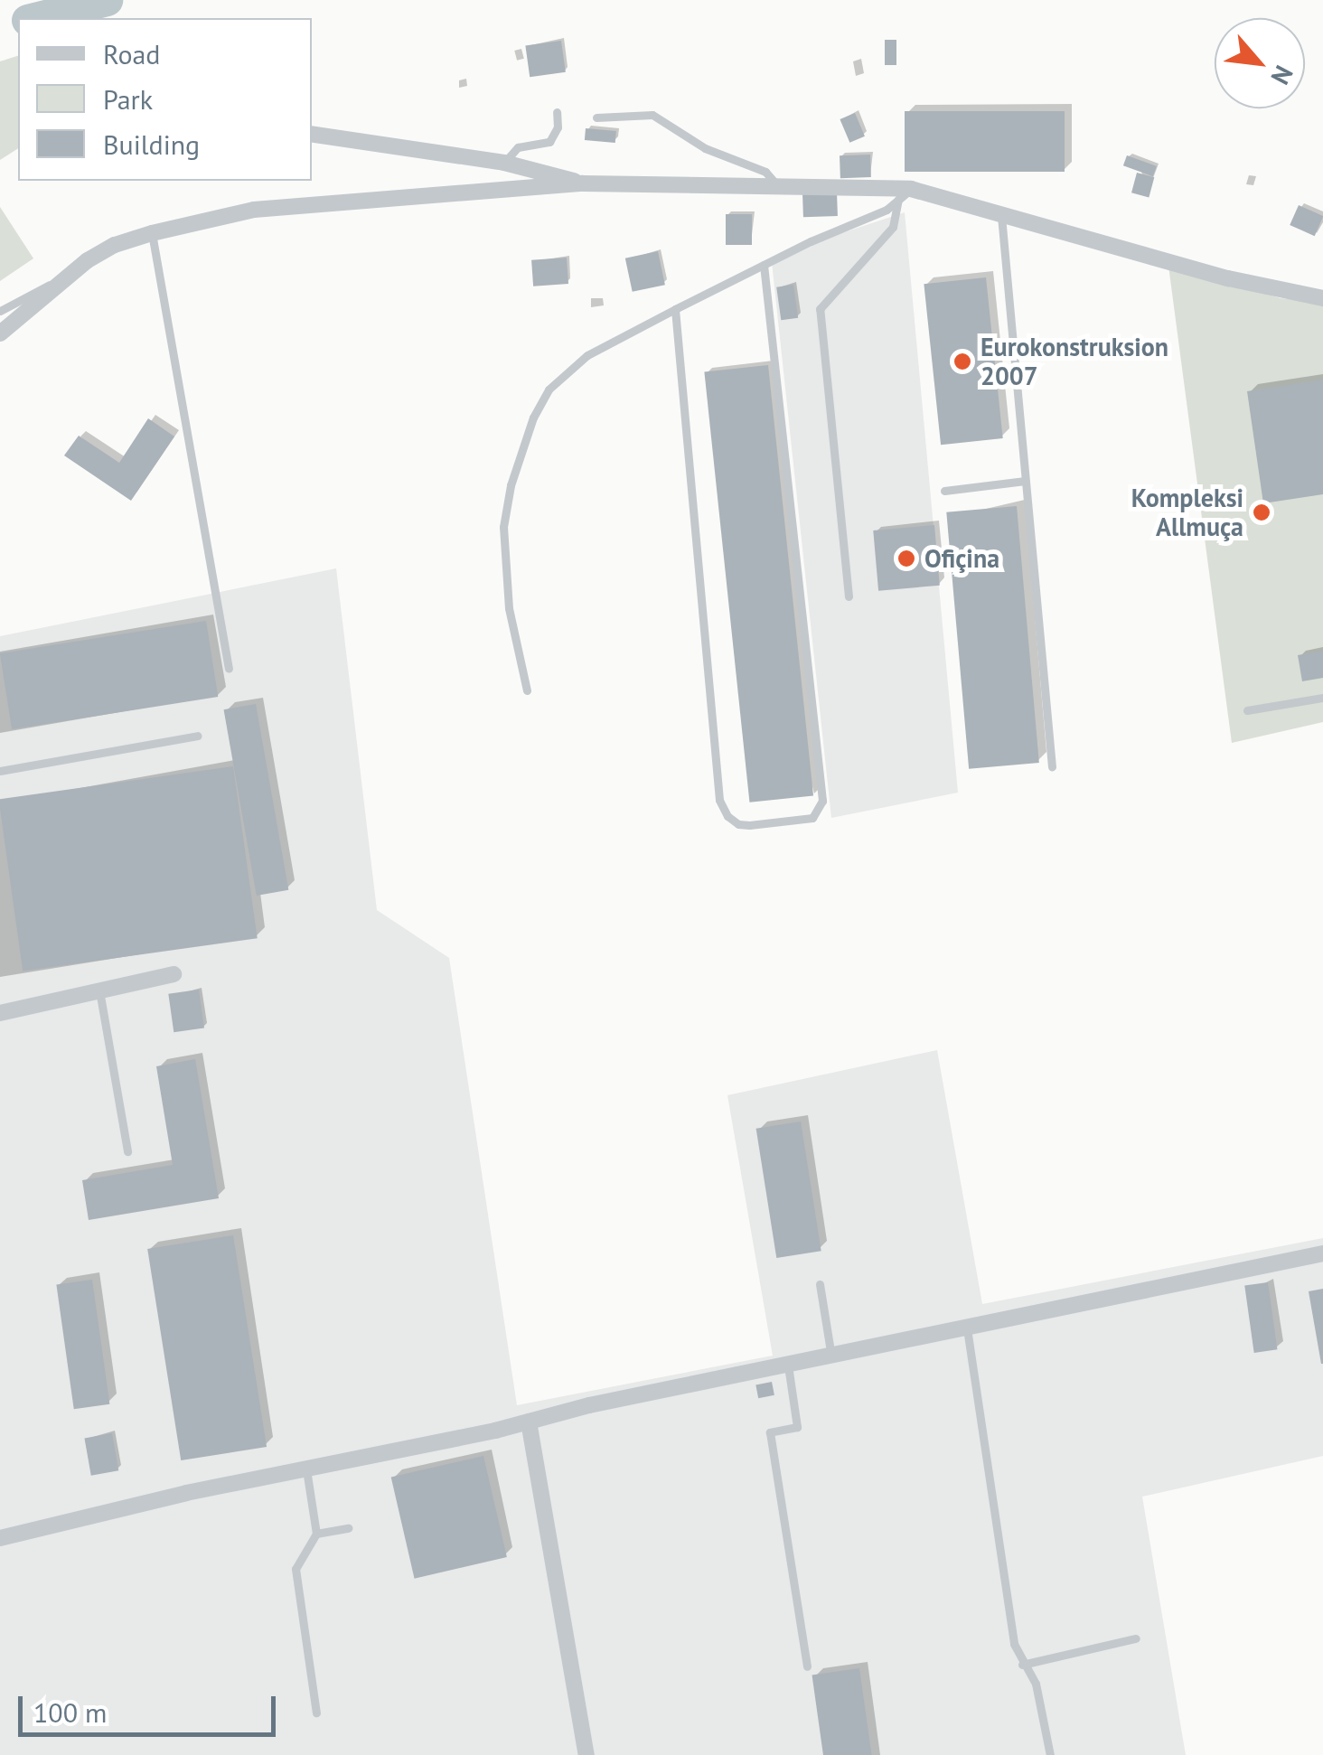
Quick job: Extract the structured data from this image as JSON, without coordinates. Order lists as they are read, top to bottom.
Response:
{
  "places": ["Eurokonstruksion 2007", "Kompleksi Allmuça", "Ofiçina"],
  "legend": ["Road", "Park", "Building"],
  "scale_bar": "100 m",
  "north": "bottom right"
}
